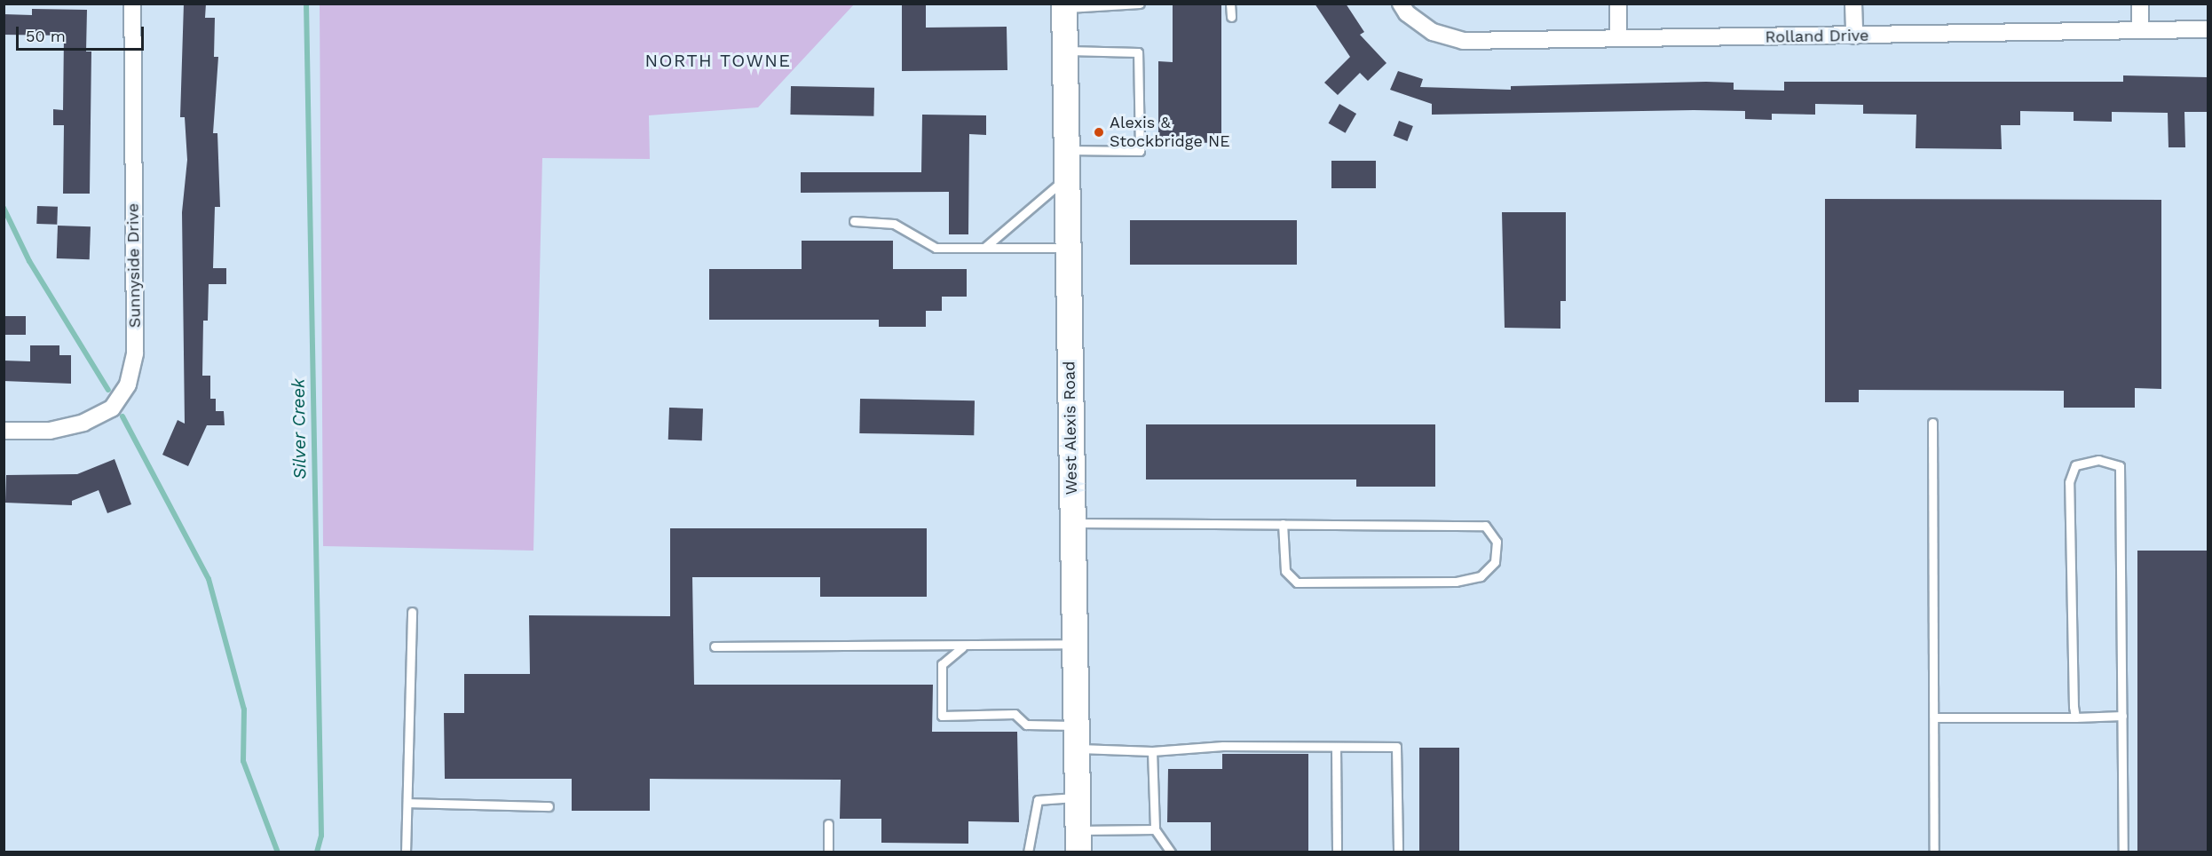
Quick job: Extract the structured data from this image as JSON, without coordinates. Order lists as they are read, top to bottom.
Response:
{
  "streets": {
    "main road": ["West Alexis Road"],
    "street": ["Rolland Drive", "Sunnyside Drive"]
  },
  "districts": ["NORTH TOWNE"],
  "water": ["Silver Creek"],
  "places": ["Alexis & Stockbridge NE"],
  "scale_bar": "50 m"
}
